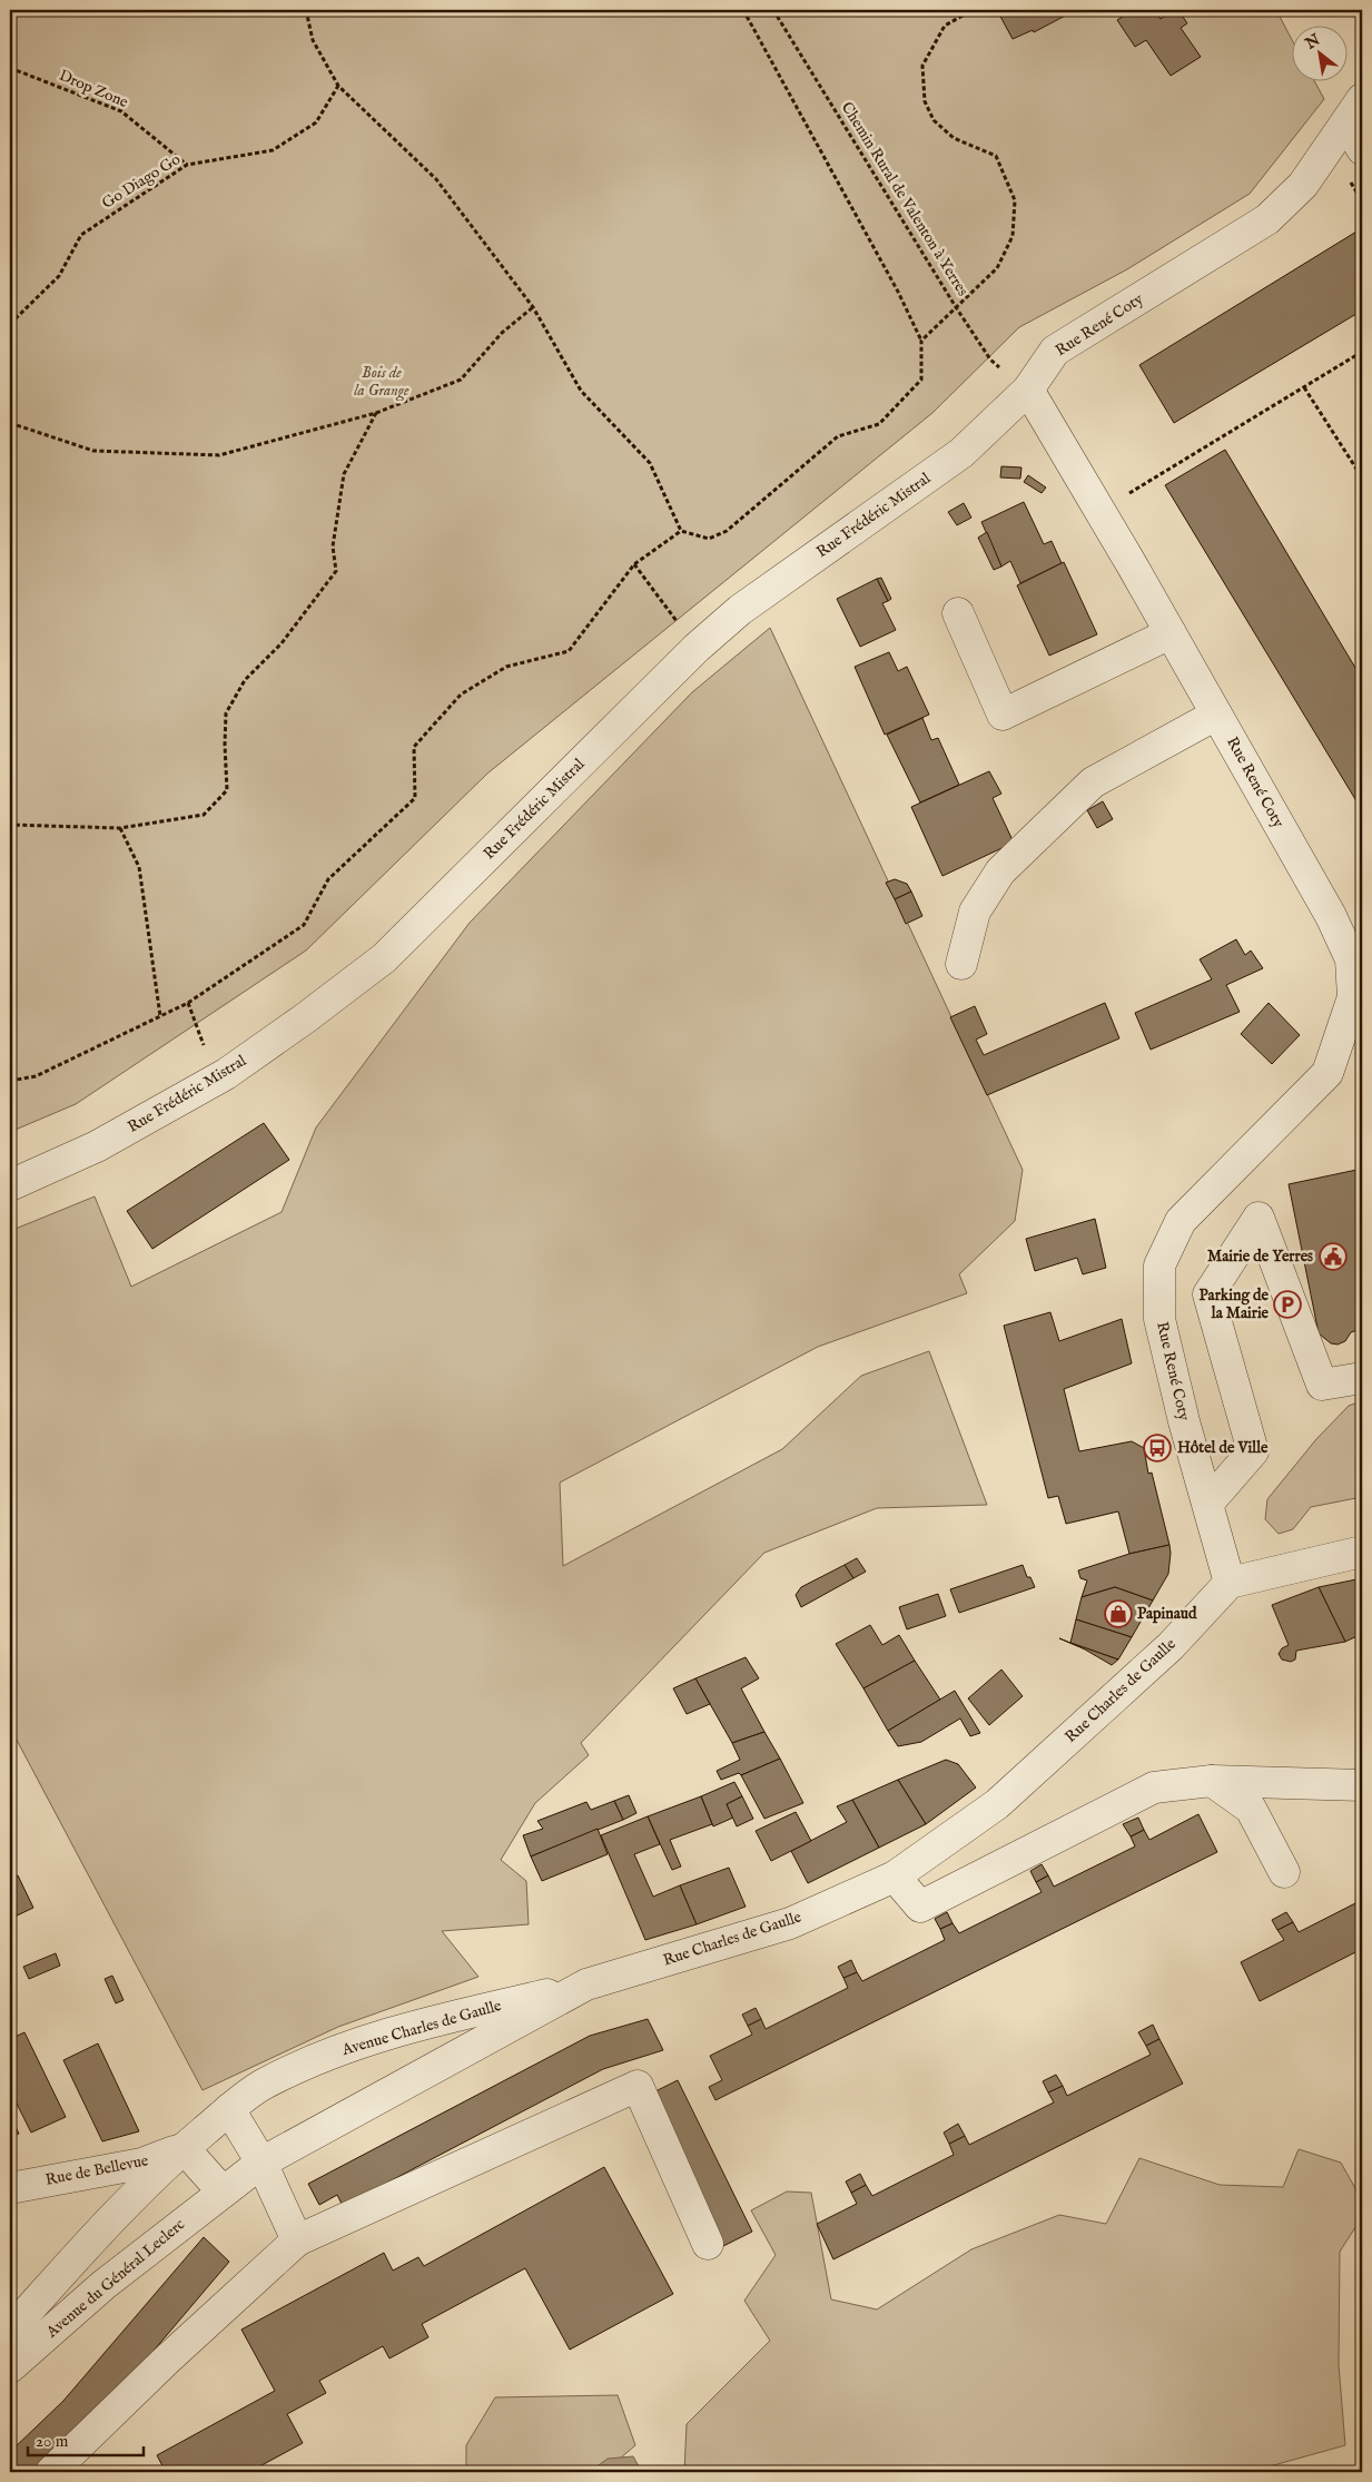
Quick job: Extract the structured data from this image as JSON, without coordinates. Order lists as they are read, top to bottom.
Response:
{
  "streets": {
    "street": [
      "Rue René Coty",
      "Rue Frédéric Mistral",
      "Rue Charles de Gaulle",
      "Avenue Charles de Gaulle",
      "Rue de Bellevue",
      "Avenue du Général Leclerc"
    ],
    "path": ["Drop Zone", "Go Diago Go", "Chemin Rural de Valenton à Yerres"]
  },
  "crossings": [
    ["Drop Zone", "Go Diago Go"],
    ["Chemin Rural de Valenton à Yerres", "Rue René Coty"],
    ["Chemin Rural de Valenton à Yerres", "Rue Frédéric Mistral"],
    ["Rue René Coty", "Rue Frédéric Mistral"],
    ["Rue René Coty", "Rue Charles de Gaulle"],
    ["Rue Charles de Gaulle", "Avenue Charles de Gaulle"],
    ["Rue Charles de Gaulle", "Avenue du Général Leclerc"],
    ["Avenue Charles de Gaulle", "Rue de Bellevue"],
    ["Avenue Charles de Gaulle", "Avenue du Général Leclerc"],
    ["Rue de Bellevue", "Avenue du Général Leclerc"]
  ],
  "parks": ["Bois de la Grange"],
  "places": {
    "public building": ["Mairie de Yerres"],
    "parking": ["Parking de la Mairie"],
    "bus stop": ["Hôtel de Ville"],
    "shop": ["Papinaud"]
  },
  "scale_bar": "20 m",
  "north": "top left"
}
